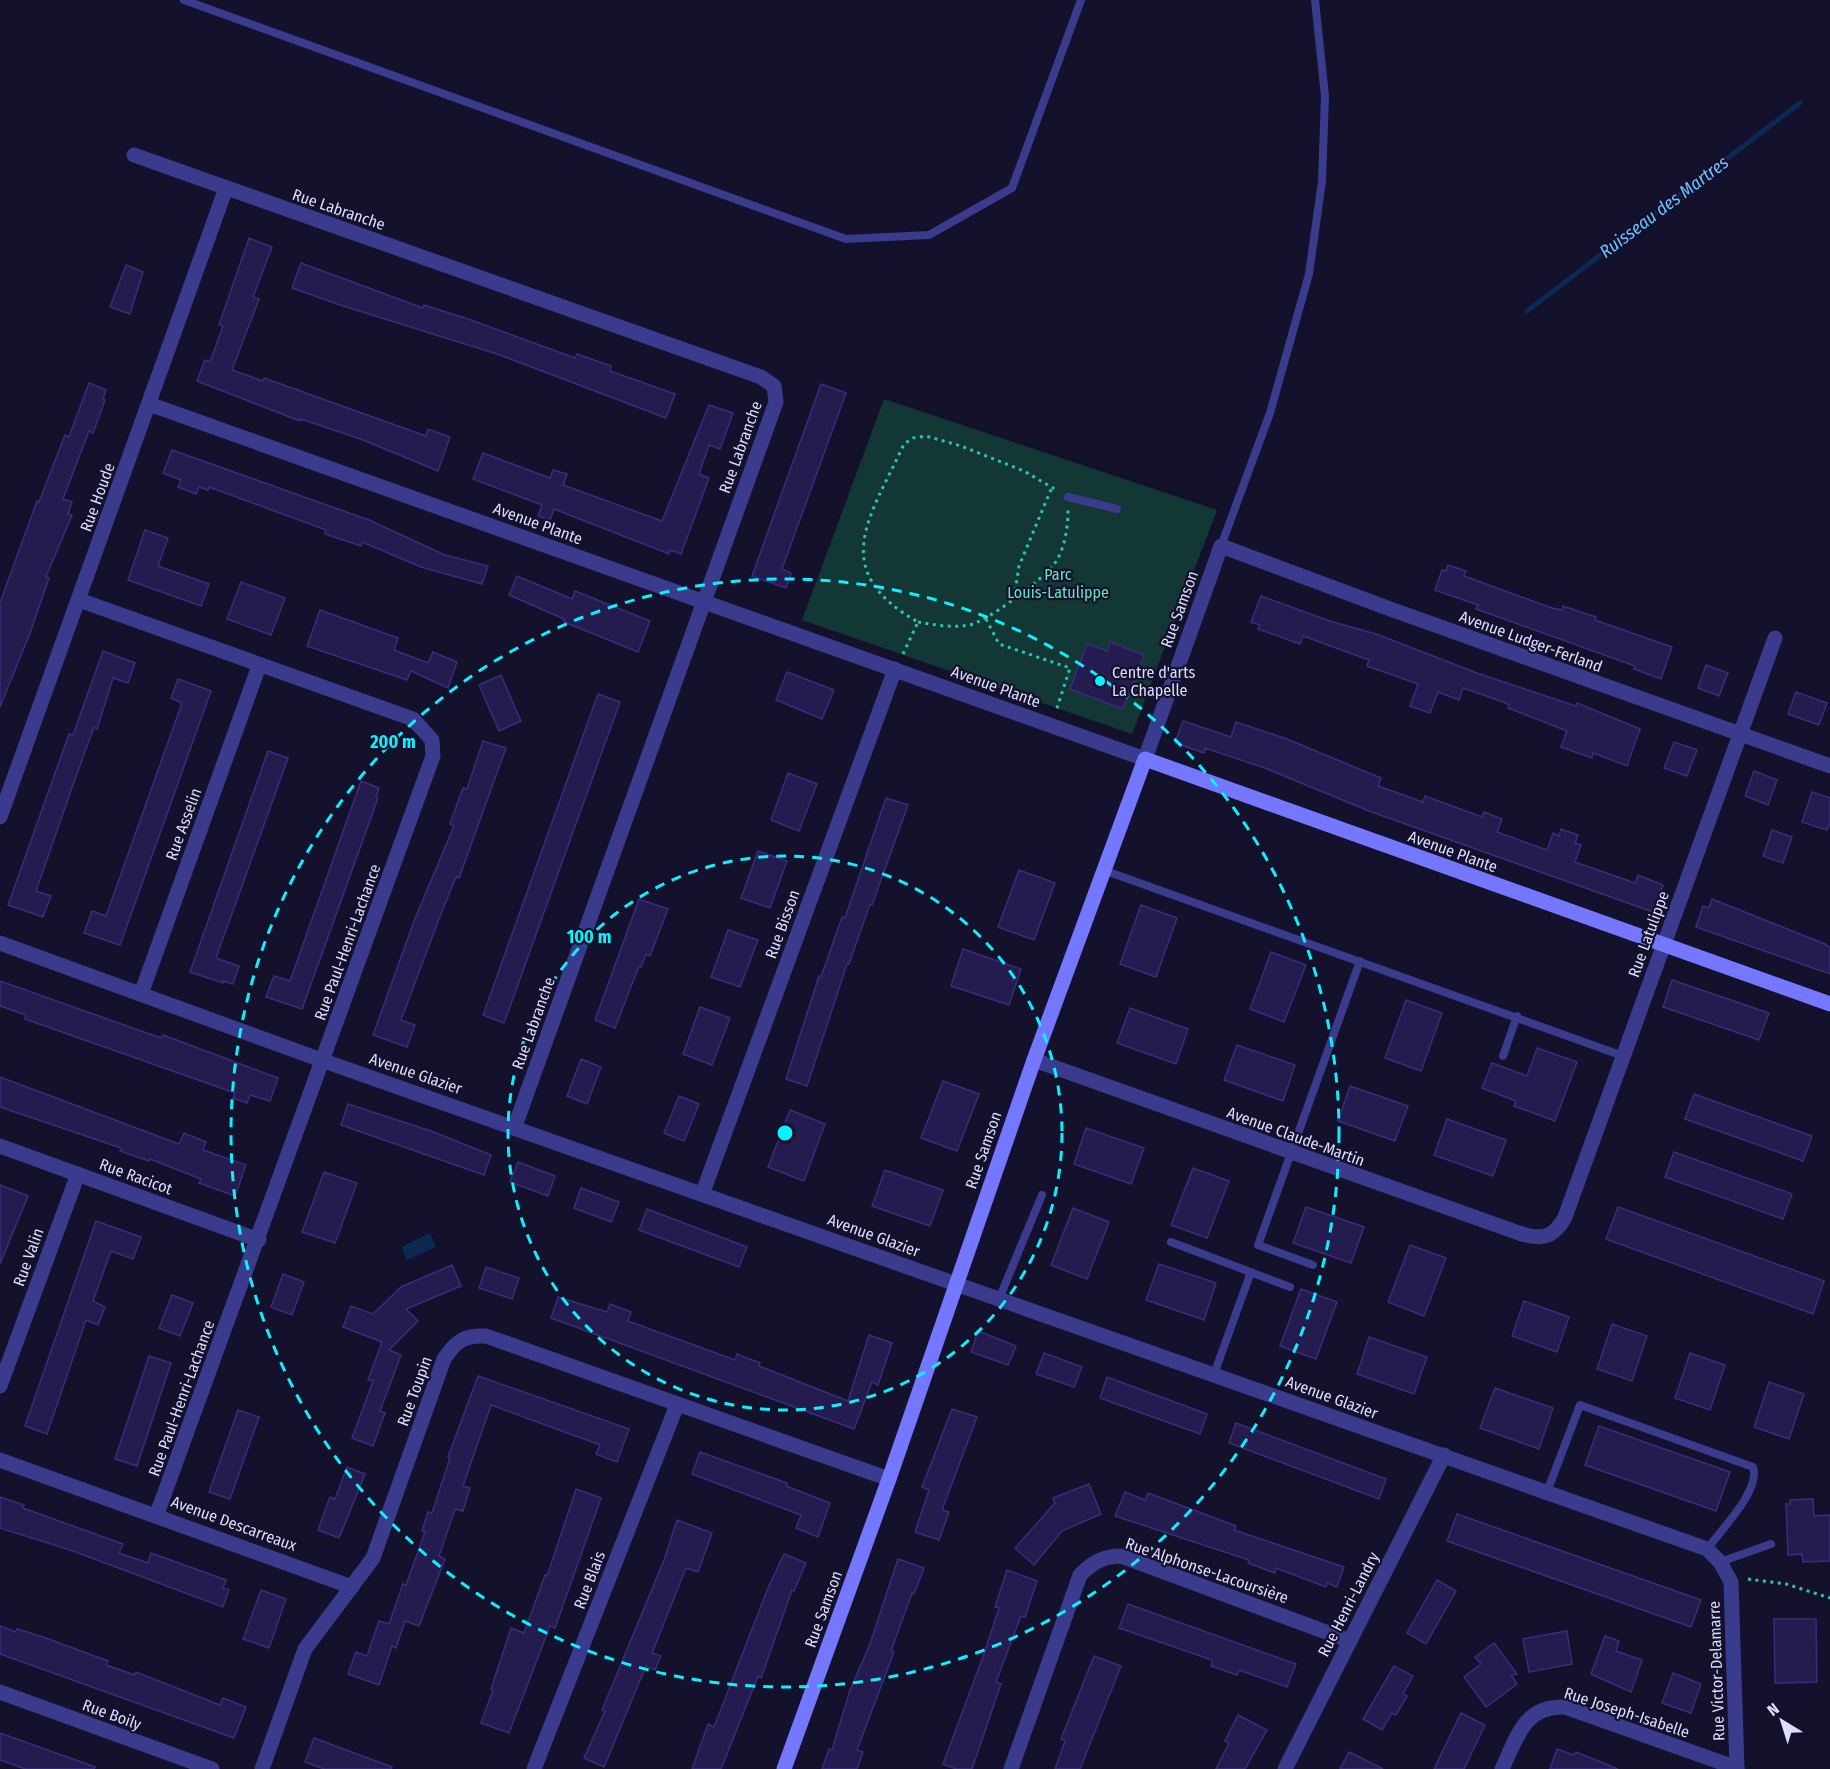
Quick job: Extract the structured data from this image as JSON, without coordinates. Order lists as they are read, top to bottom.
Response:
{
  "streets": {
    "street": [
      "Rue Labranche",
      "Rue Houde",
      "Avenue Plante",
      "Rue Samson",
      "Avenue Ludger-Ferland",
      "Rue Asselin",
      "Rue Bisson",
      "Rue Latulippe",
      "Rue Paul-Henri-Lachance",
      "Avenue Glazier",
      "Avenue Claude-Martin",
      "Rue Racicot",
      "Rue Valin",
      "Rue Toupin",
      "Avenue Descarreaux",
      "Rue Alphonse-Lacoursière",
      "Rue Blais",
      "Rue Henri-Landry",
      "Rue Victor-Delamarre",
      "Rue Joseph-Isabelle",
      "Rue Boily"
    ]
  },
  "crossings": [
    ["Rue Labranche", "Rue Houde"],
    ["Rue Labranche", "Avenue Plante"],
    ["Rue Labranche", "Avenue Glazier"],
    ["Rue Houde", "Avenue Plante"],
    ["Rue Houde", "Rue Paul-Henri-Lachance"],
    ["Avenue Plante", "Rue Samson"],
    ["Avenue Plante", "Rue Bisson"],
    ["Avenue Plante", "Rue Latulippe"],
    ["Rue Samson", "Avenue Ludger-Ferland"],
    ["Rue Samson", "Avenue Glazier"],
    ["Rue Samson", "Avenue Claude-Martin"],
    ["Rue Samson", "Rue Toupin"],
    ["Avenue Ludger-Ferland", "Rue Latulippe"],
    ["Rue Asselin", "Rue Paul-Henri-Lachance"],
    ["Rue Asselin", "Avenue Glazier"],
    ["Rue Bisson", "Avenue Glazier"],
    ["Rue Latulippe", "Avenue Claude-Martin"],
    ["Rue Paul-Henri-Lachance", "Avenue Glazier"],
    ["Rue Paul-Henri-Lachance", "Rue Racicot"],
    ["Rue Paul-Henri-Lachance", "Avenue Descarreaux"],
    ["Avenue Glazier", "Rue Henri-Landry"],
    ["Avenue Glazier", "Rue Victor-Delamarre"],
    ["Rue Racicot", "Rue Valin"],
    ["Rue Toupin", "Avenue Descarreaux"],
    ["Rue Toupin", "Rue Blais"],
    ["Rue Alphonse-Lacoursière", "Rue Henri-Landry"],
    ["Rue Victor-Delamarre", "Rue Joseph-Isabelle"]
  ],
  "water": ["Ruisseau des Martres"],
  "parks": ["Parc Louis-Latulippe"],
  "places": ["Centre d'arts La Chapelle"],
  "north": "top left",
  "rings": ["200 m", "100 m"]
}
